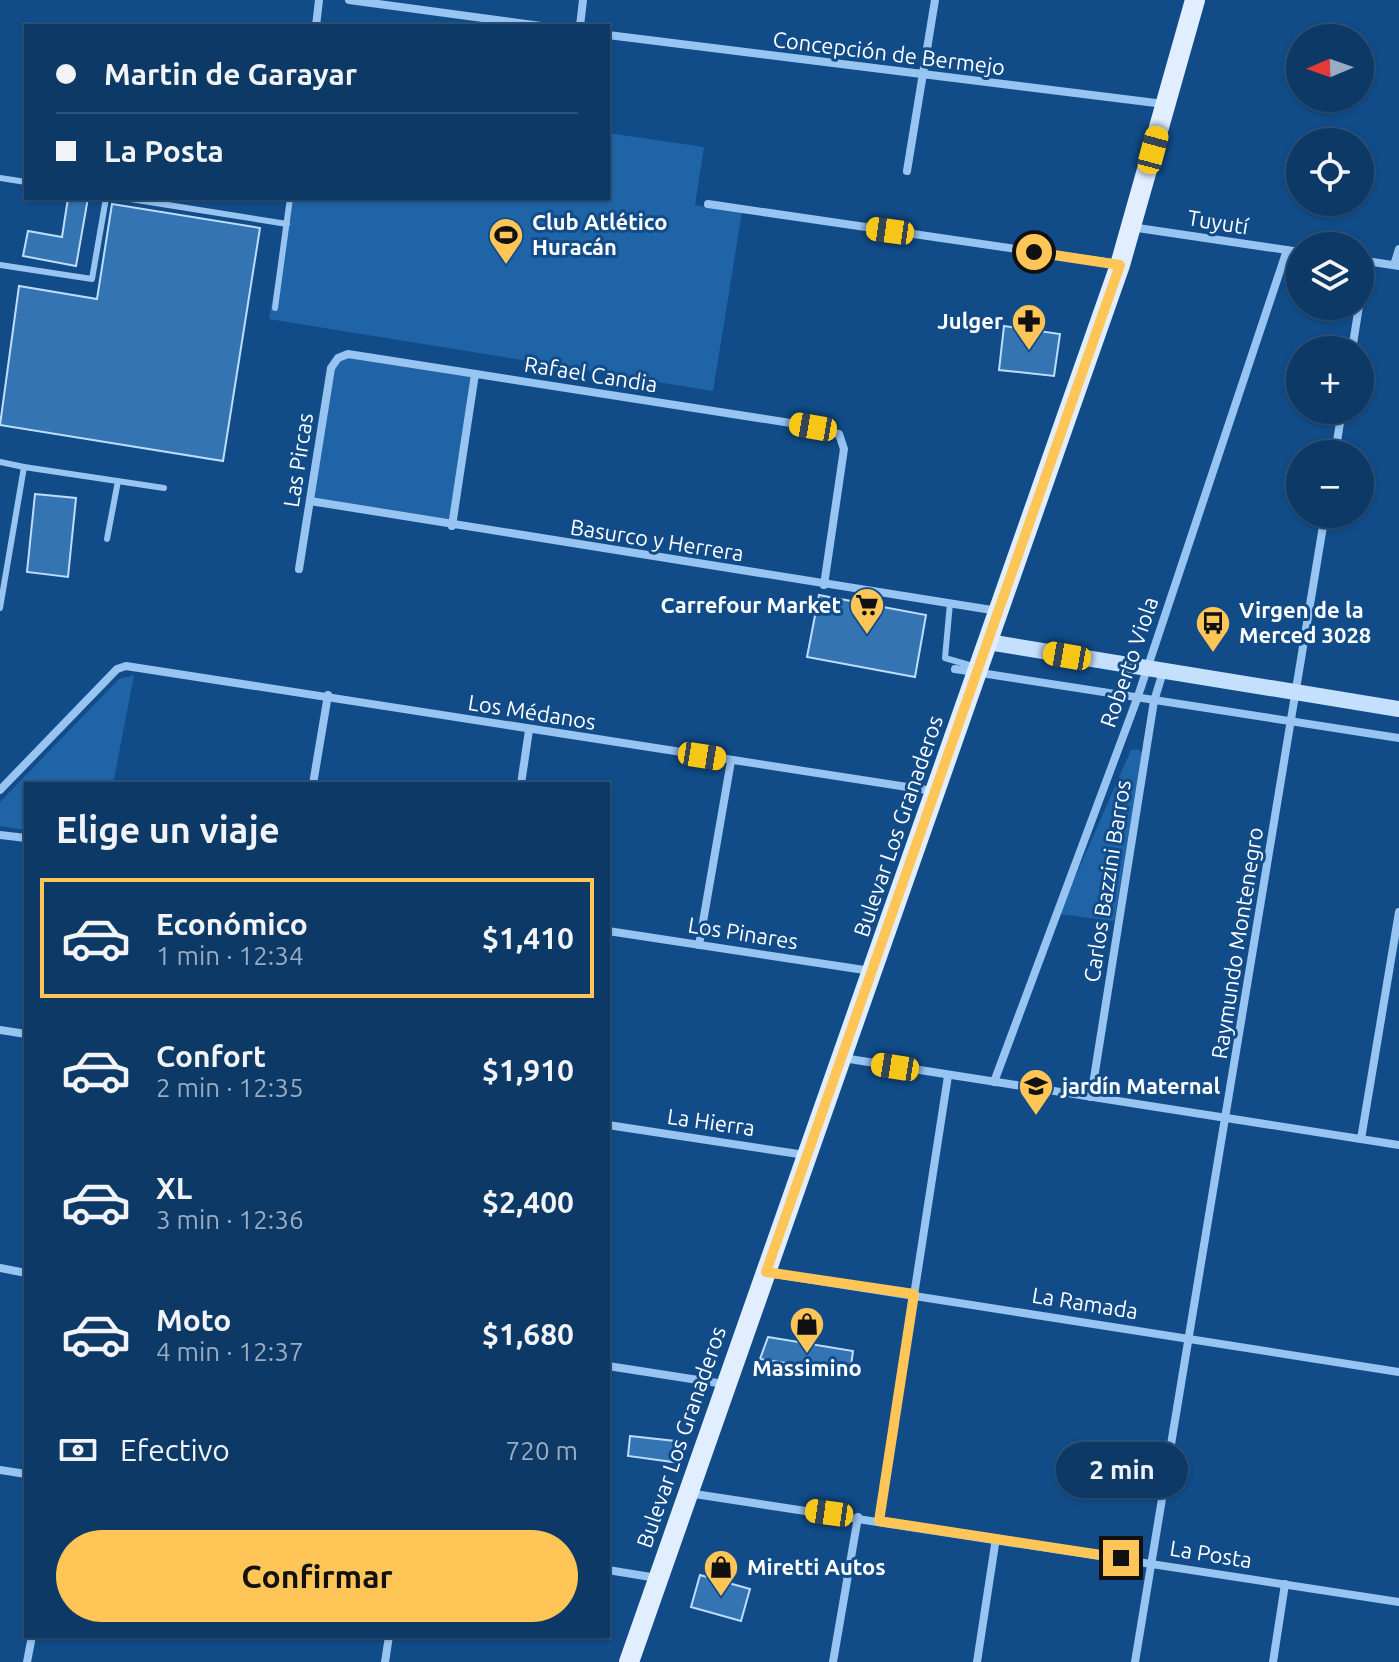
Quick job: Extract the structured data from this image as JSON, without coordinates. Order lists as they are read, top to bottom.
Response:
{
  "streets": {
    "main road": ["Bulevar Los Granaderos"],
    "street": [
      "Concepción de Bermejo",
      "Tuyutí",
      "Rafael Candia",
      "Las Pircas",
      "Basurco y Herrera",
      "Roberto Viola",
      "Los Médanos",
      "Carlos Bazzini Barros",
      "Los Pinares",
      "Raymundo Montenegro",
      "La Hierra",
      "La Ramada",
      "La Posta"
    ]
  },
  "crossings": [
    ["Concepción de Bermejo", "Bulevar Los Granaderos"],
    ["Tuyutí", "Bulevar Los Granaderos"],
    ["Rafael Candia", "Las Pircas"],
    ["Rafael Candia", "Basurco y Herrera"],
    ["Las Pircas", "Basurco y Herrera"],
    ["Basurco y Herrera", "Bulevar Los Granaderos"],
    ["Roberto Viola", "Carlos Bazzini Barros"],
    ["Los Médanos", "Bulevar Los Granaderos"],
    ["Bulevar Los Granaderos", "Los Pinares"],
    ["Bulevar Los Granaderos", "La Hierra"],
    ["Bulevar Los Granaderos", "La Ramada"],
    ["Bulevar Los Granaderos", "La Posta"],
    ["Raymundo Montenegro", "La Ramada"],
    ["Raymundo Montenegro", "La Posta"]
  ],
  "places": {
    "sports": ["Club Atlético Huracán"],
    "pharmacy": ["Julger"],
    "supermarket": ["Carrefour Market"],
    "bus stop": ["Virgen de la Merced 3028"],
    "school or university": ["jardín Maternal"],
    "shop": ["Massimino", "Miretti Autos"]
  },
  "north": "left",
  "page": {
    "map_buttons": ["+", "−"],
    "banner": ["Martin de Garayar", "La Posta"],
    "heading": "Elige un viaje",
    "list": [
      {
        "name": "Económico",
        "note": "1 min · 12:34",
        "value": "$1,410"
      },
      {
        "name": "Confort",
        "note": "2 min · 12:35",
        "value": "$1,910"
      },
      {
        "name": "XL",
        "note": "3 min · 12:36",
        "value": "$2,400"
      },
      {
        "name": "Moto",
        "note": "4 min · 12:37",
        "value": "$1,680"
      }
    ],
    "pay": ["Efectivo", "720 m"],
    "bubble": "2 min",
    "buttons": "Confirmar"
  }
}
